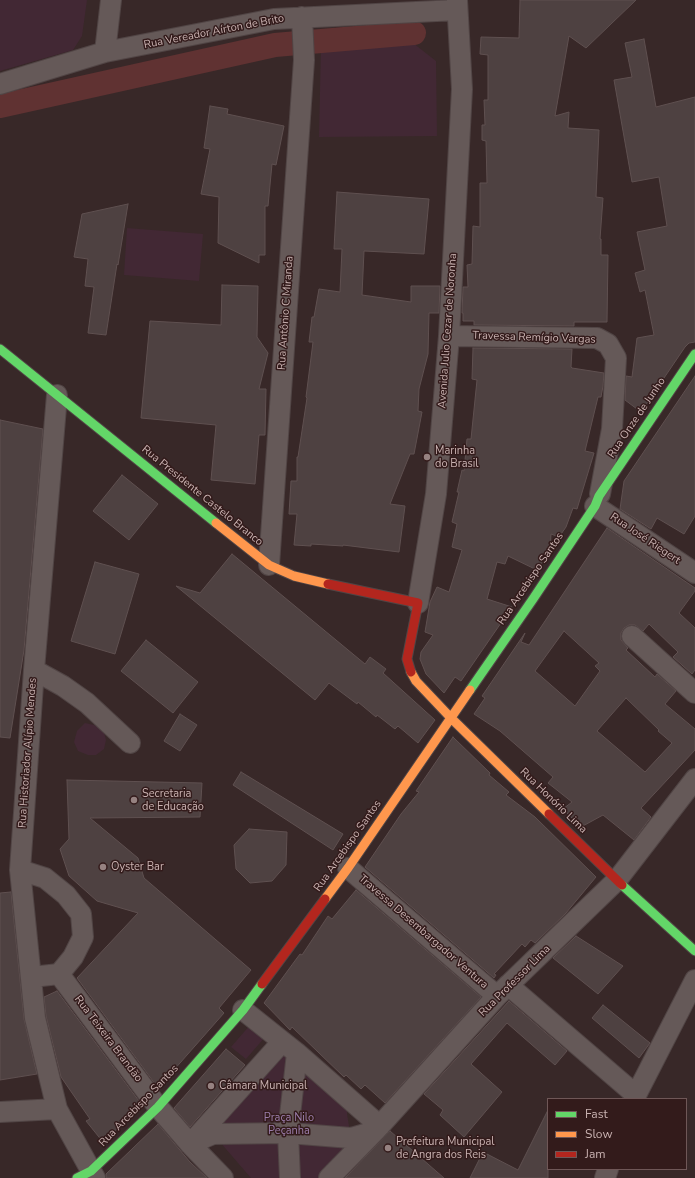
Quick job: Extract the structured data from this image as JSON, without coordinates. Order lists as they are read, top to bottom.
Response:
{
  "streets": {
    "street": [
      "Rua Vereador Aírton de Brito",
      "Rua Antônio C Miranda",
      "Avenida Julio Cezar de Noronha",
      "Travessa Remígio Vargas",
      "Rua Onze de Junho",
      "Rua Presidente Castelo Branco",
      "Rua José Riegert",
      "Rua Arcebispo Santos",
      "Rua Historiador Alípio Mendes",
      "Rua Honório Lima",
      "Travessa Desembargador Ventura",
      "Rua Professor Lima",
      "Rua Teixeira Brandão"
    ]
  },
  "crossings": [
    ["Rua Vereador Aírton de Brito", "Rua Antônio C Miranda"],
    ["Rua Vereador Aírton de Brito", "Avenida Julio Cezar de Noronha"],
    ["Rua Antônio C Miranda", "Rua Presidente Castelo Branco"],
    ["Avenida Julio Cezar de Noronha", "Travessa Remígio Vargas"],
    ["Avenida Julio Cezar de Noronha", "Rua Presidente Castelo Branco"],
    ["Avenida Julio Cezar de Noronha", "Rua Honório Lima"],
    ["Travessa Remígio Vargas", "Rua Onze de Junho"],
    ["Travessa Remígio Vargas", "Rua José Riegert"],
    ["Travessa Remígio Vargas", "Rua Arcebispo Santos"],
    ["Rua Onze de Junho", "Rua José Riegert"],
    ["Rua Onze de Junho", "Rua Arcebispo Santos"],
    ["Rua Presidente Castelo Branco", "Rua Historiador Alípio Mendes"],
    ["Rua José Riegert", "Rua Arcebispo Santos"],
    ["Rua Arcebispo Santos", "Rua Historiador Alípio Mendes"],
    ["Rua Arcebispo Santos", "Rua Honório Lima"],
    ["Rua Arcebispo Santos", "Travessa Desembargador Ventura"],
    ["Rua Arcebispo Santos", "Rua Teixeira Brandão"],
    ["Rua Honório Lima", "Rua Professor Lima"],
    ["Travessa Desembargador Ventura", "Rua Professor Lima"]
  ],
  "parks": ["Praça Nilo Peçanha"],
  "places": [
    "Marinha do Brasil",
    "Secretaria de Educação",
    "Oyster Bar",
    "Câmara Municipal",
    "Prefeitura Municipal de Angra dos Reis"
  ],
  "legend": ["Fast", "Slow", "Jam"]
}
